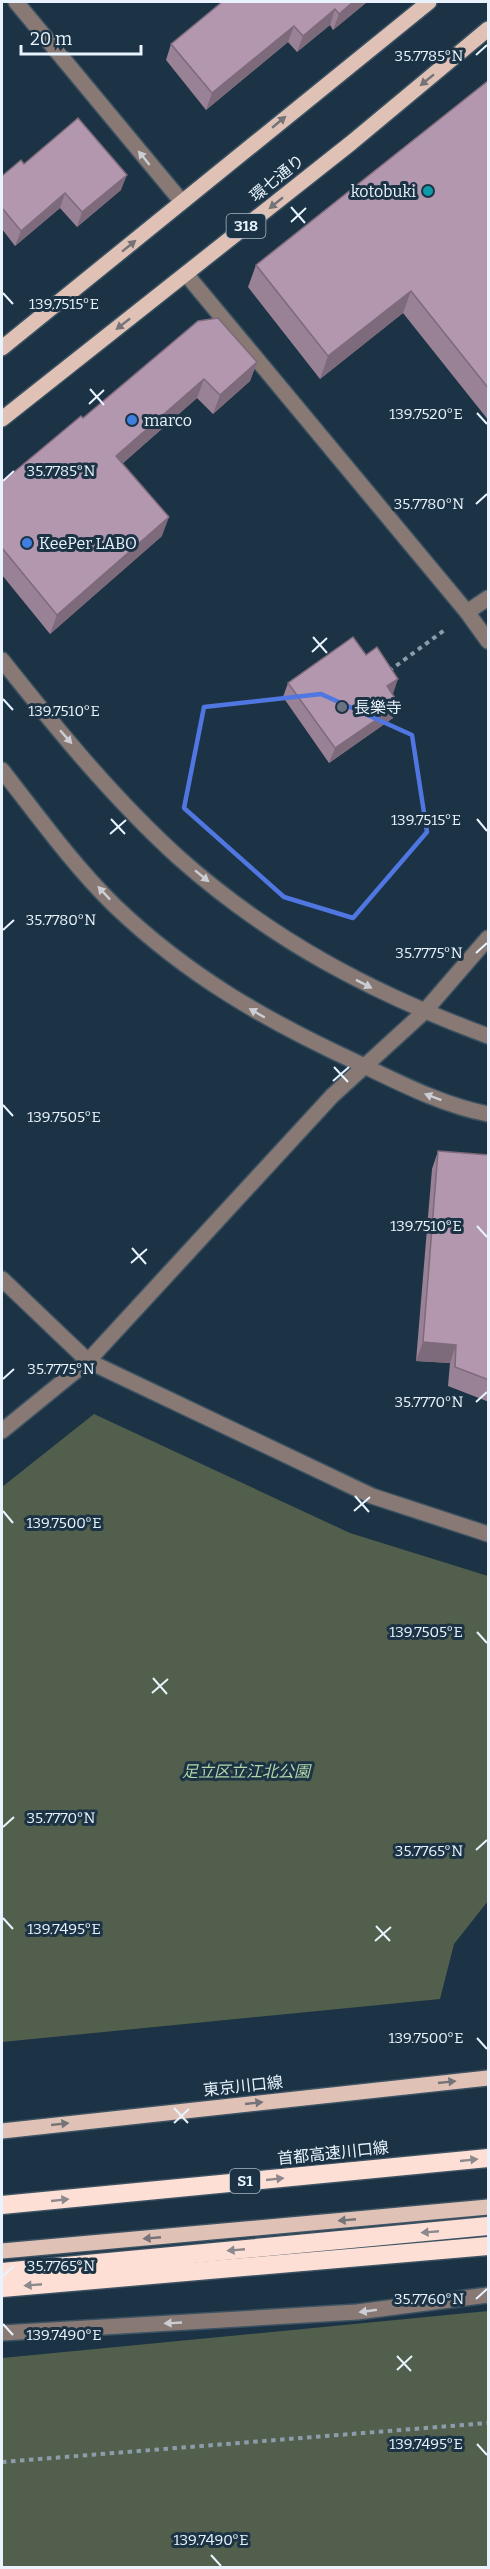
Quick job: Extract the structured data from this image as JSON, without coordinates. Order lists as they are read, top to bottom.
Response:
{
  "streets": {
    "highway": ["首都高速川口線", "S1"],
    "main road": ["環七通り", "318", "東京川口線"]
  },
  "parks": ["足立区立江北公園"],
  "places": [
    "kotobuki",
    "marco",
    "KeePer LABO",
    "長樂寺"
  ],
  "scale_bar": "20 m",
  "coordinates": [
    "35.7785°N",
    "139.7515°E",
    "139.7520°E",
    "35.7780°N",
    "139.7510°E",
    "35.7775°N",
    "139.7505°E",
    "35.7770°N",
    "139.7500°E",
    "35.7765°N",
    "139.7495°E",
    "35.7760°N",
    "139.7490°E"
  ]
}
